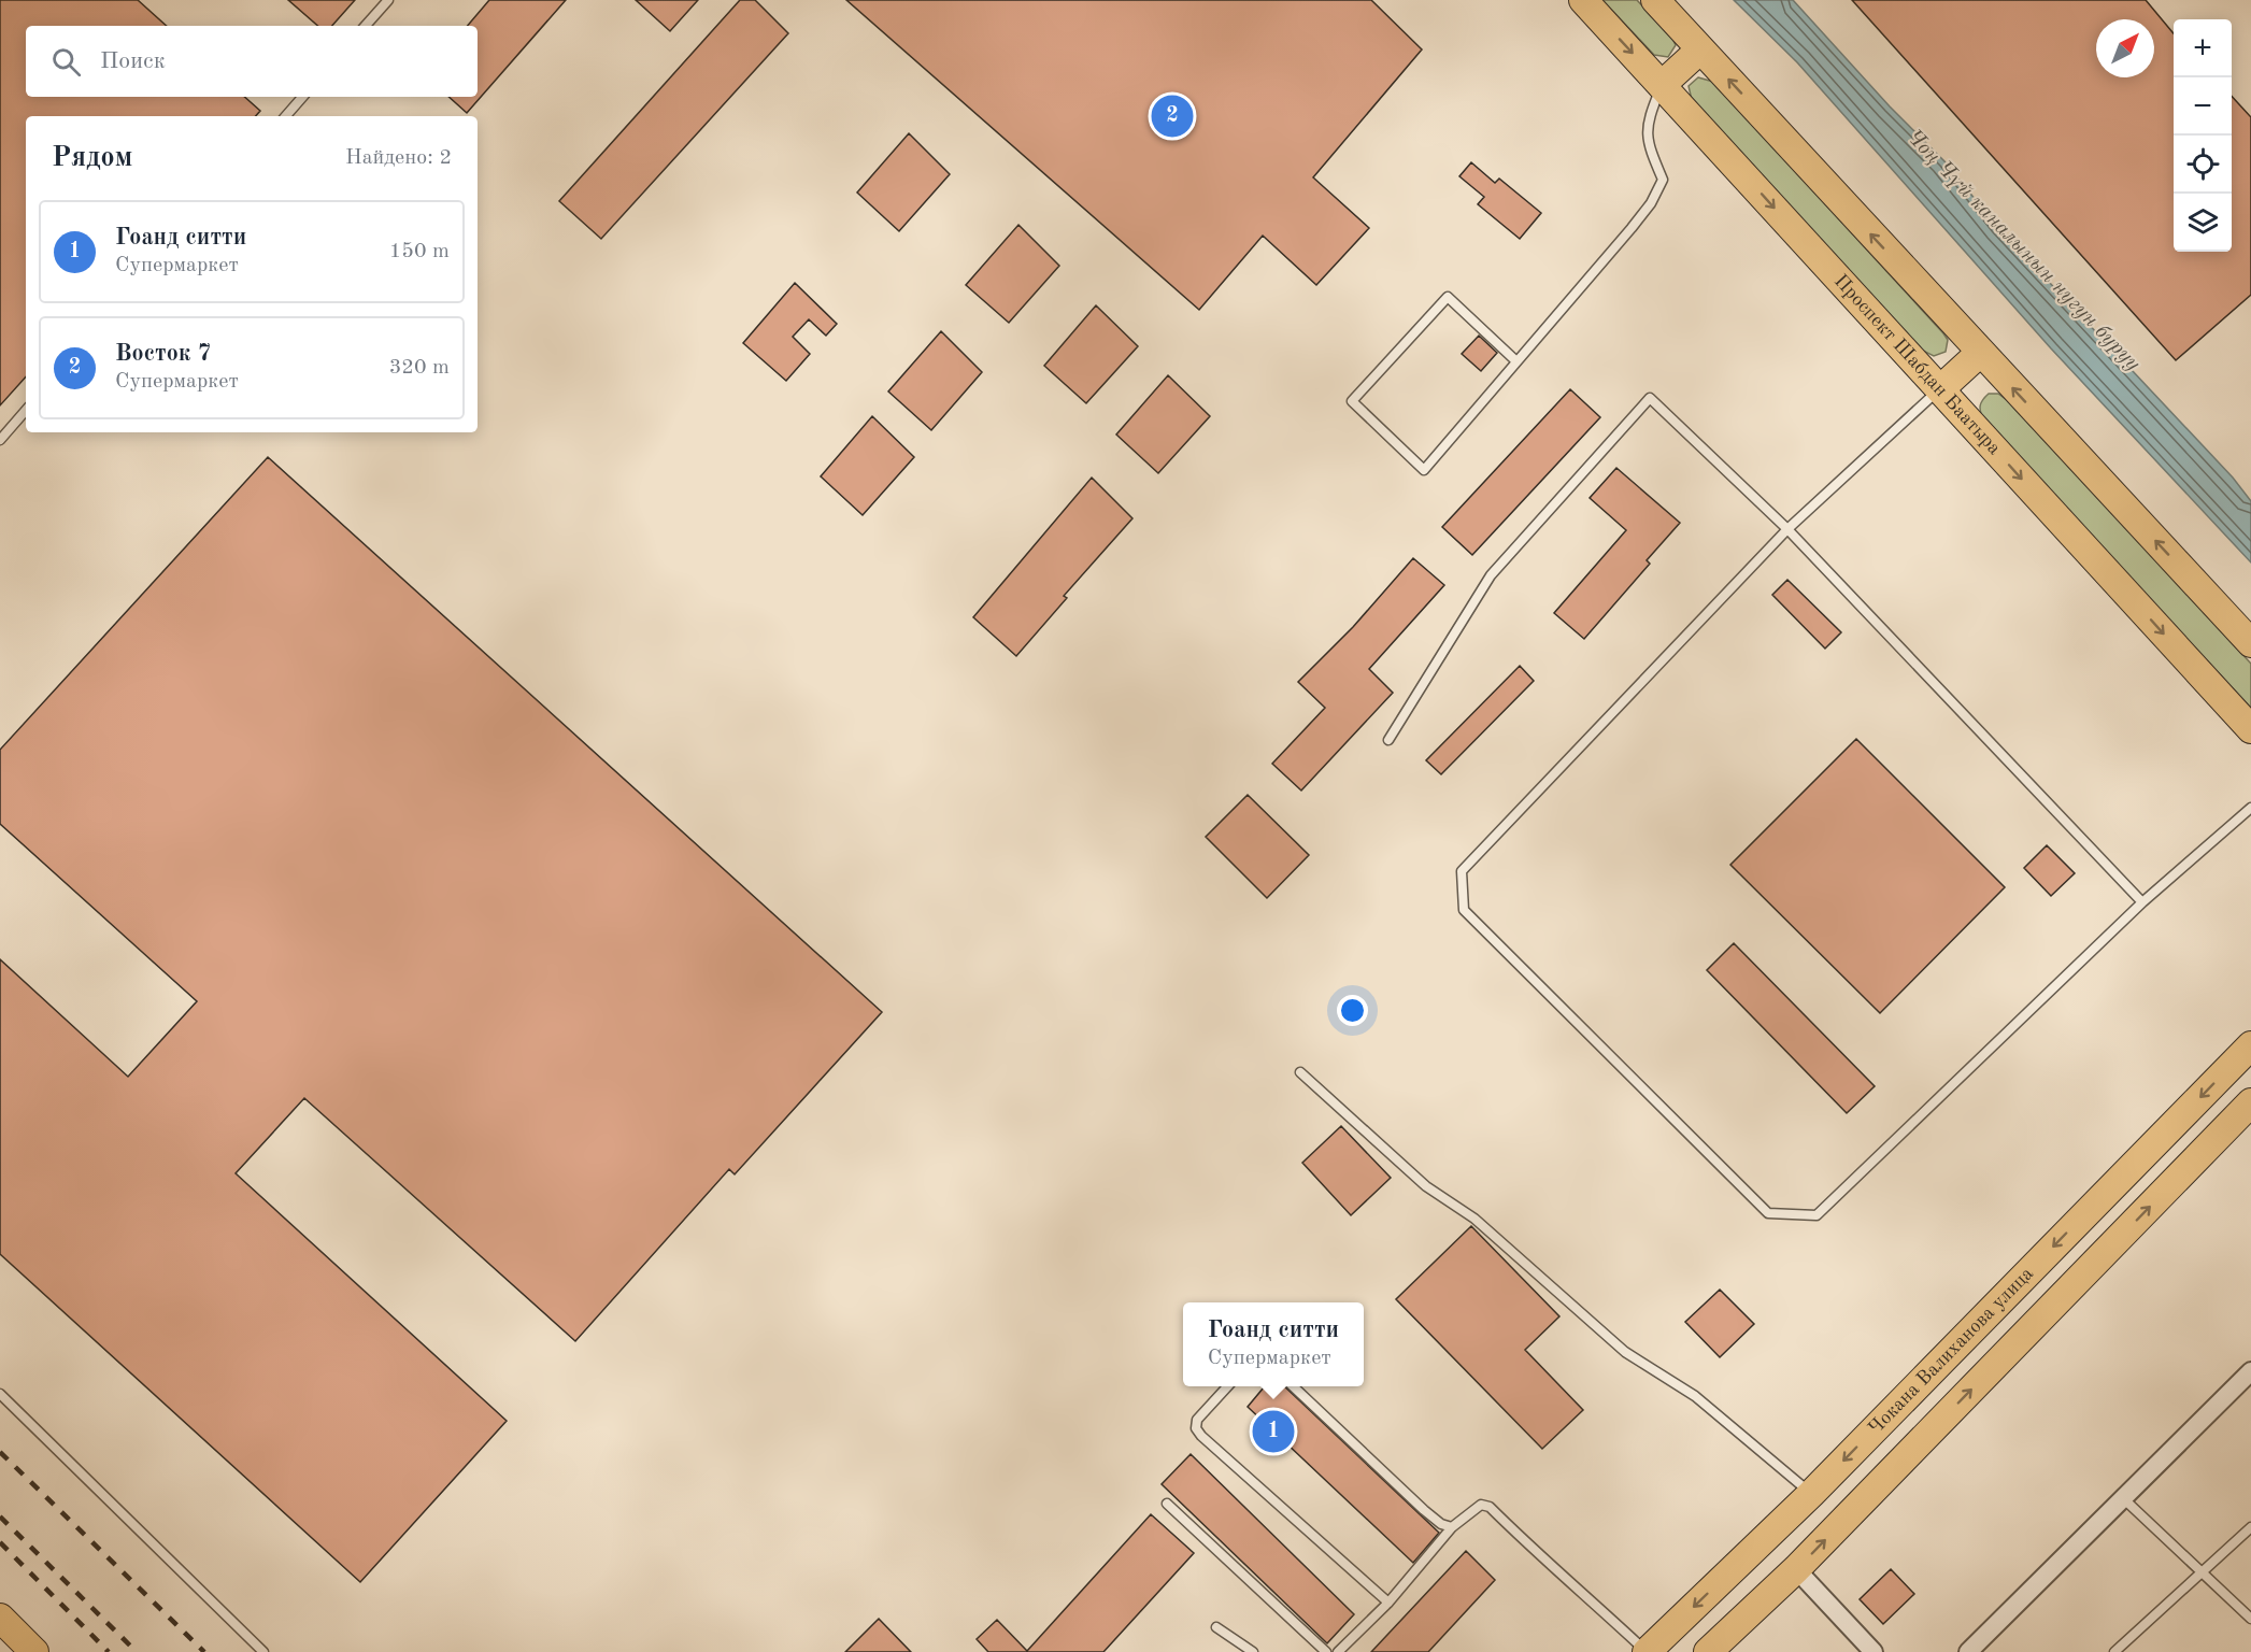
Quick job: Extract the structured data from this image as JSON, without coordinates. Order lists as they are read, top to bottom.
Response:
{
  "streets": {
    "main road": ["Проспект Шабдан Баатыра", "Чокана Валиханова улица"]
  },
  "water": ["Чоң Чүй каналынын нугун буруу"],
  "north": "top right",
  "page": {
    "map_buttons": ["+", "−"],
    "search": "Поиск",
    "pins": ["2", "1"],
    "heading": ["Рядом", "Найдено: 2"],
    "list": [
      {
        "mark": "1",
        "name": "Гоанд ситти",
        "note": "Супермаркет",
        "value": "150 m"
      },
      {
        "mark": "2",
        "name": "Восток 7",
        "note": "Супермаркет",
        "value": "320 m"
      }
    ],
    "popup": ["Гоанд ситти", "Супермаркет"]
  }
}
